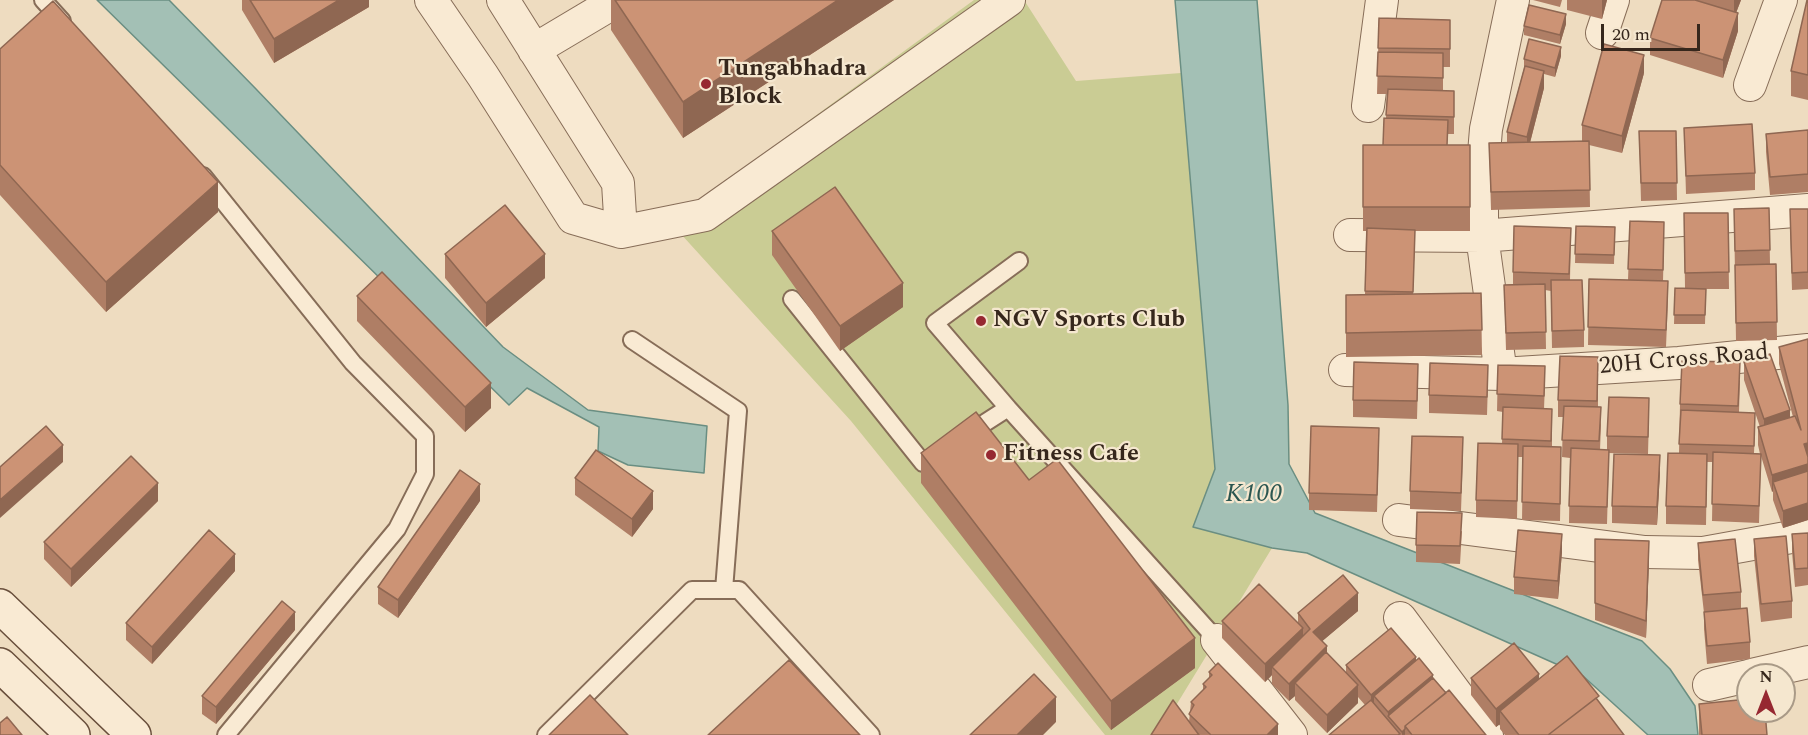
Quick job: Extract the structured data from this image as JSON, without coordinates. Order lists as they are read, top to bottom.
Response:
{
  "streets": {
    "street": ["20H Cross Road"]
  },
  "water": ["K100"],
  "places": ["Tungabhadra Block", "NGV Sports Club", "Fitness Cafe"],
  "scale_bar": "20 m",
  "north": "top"
}
